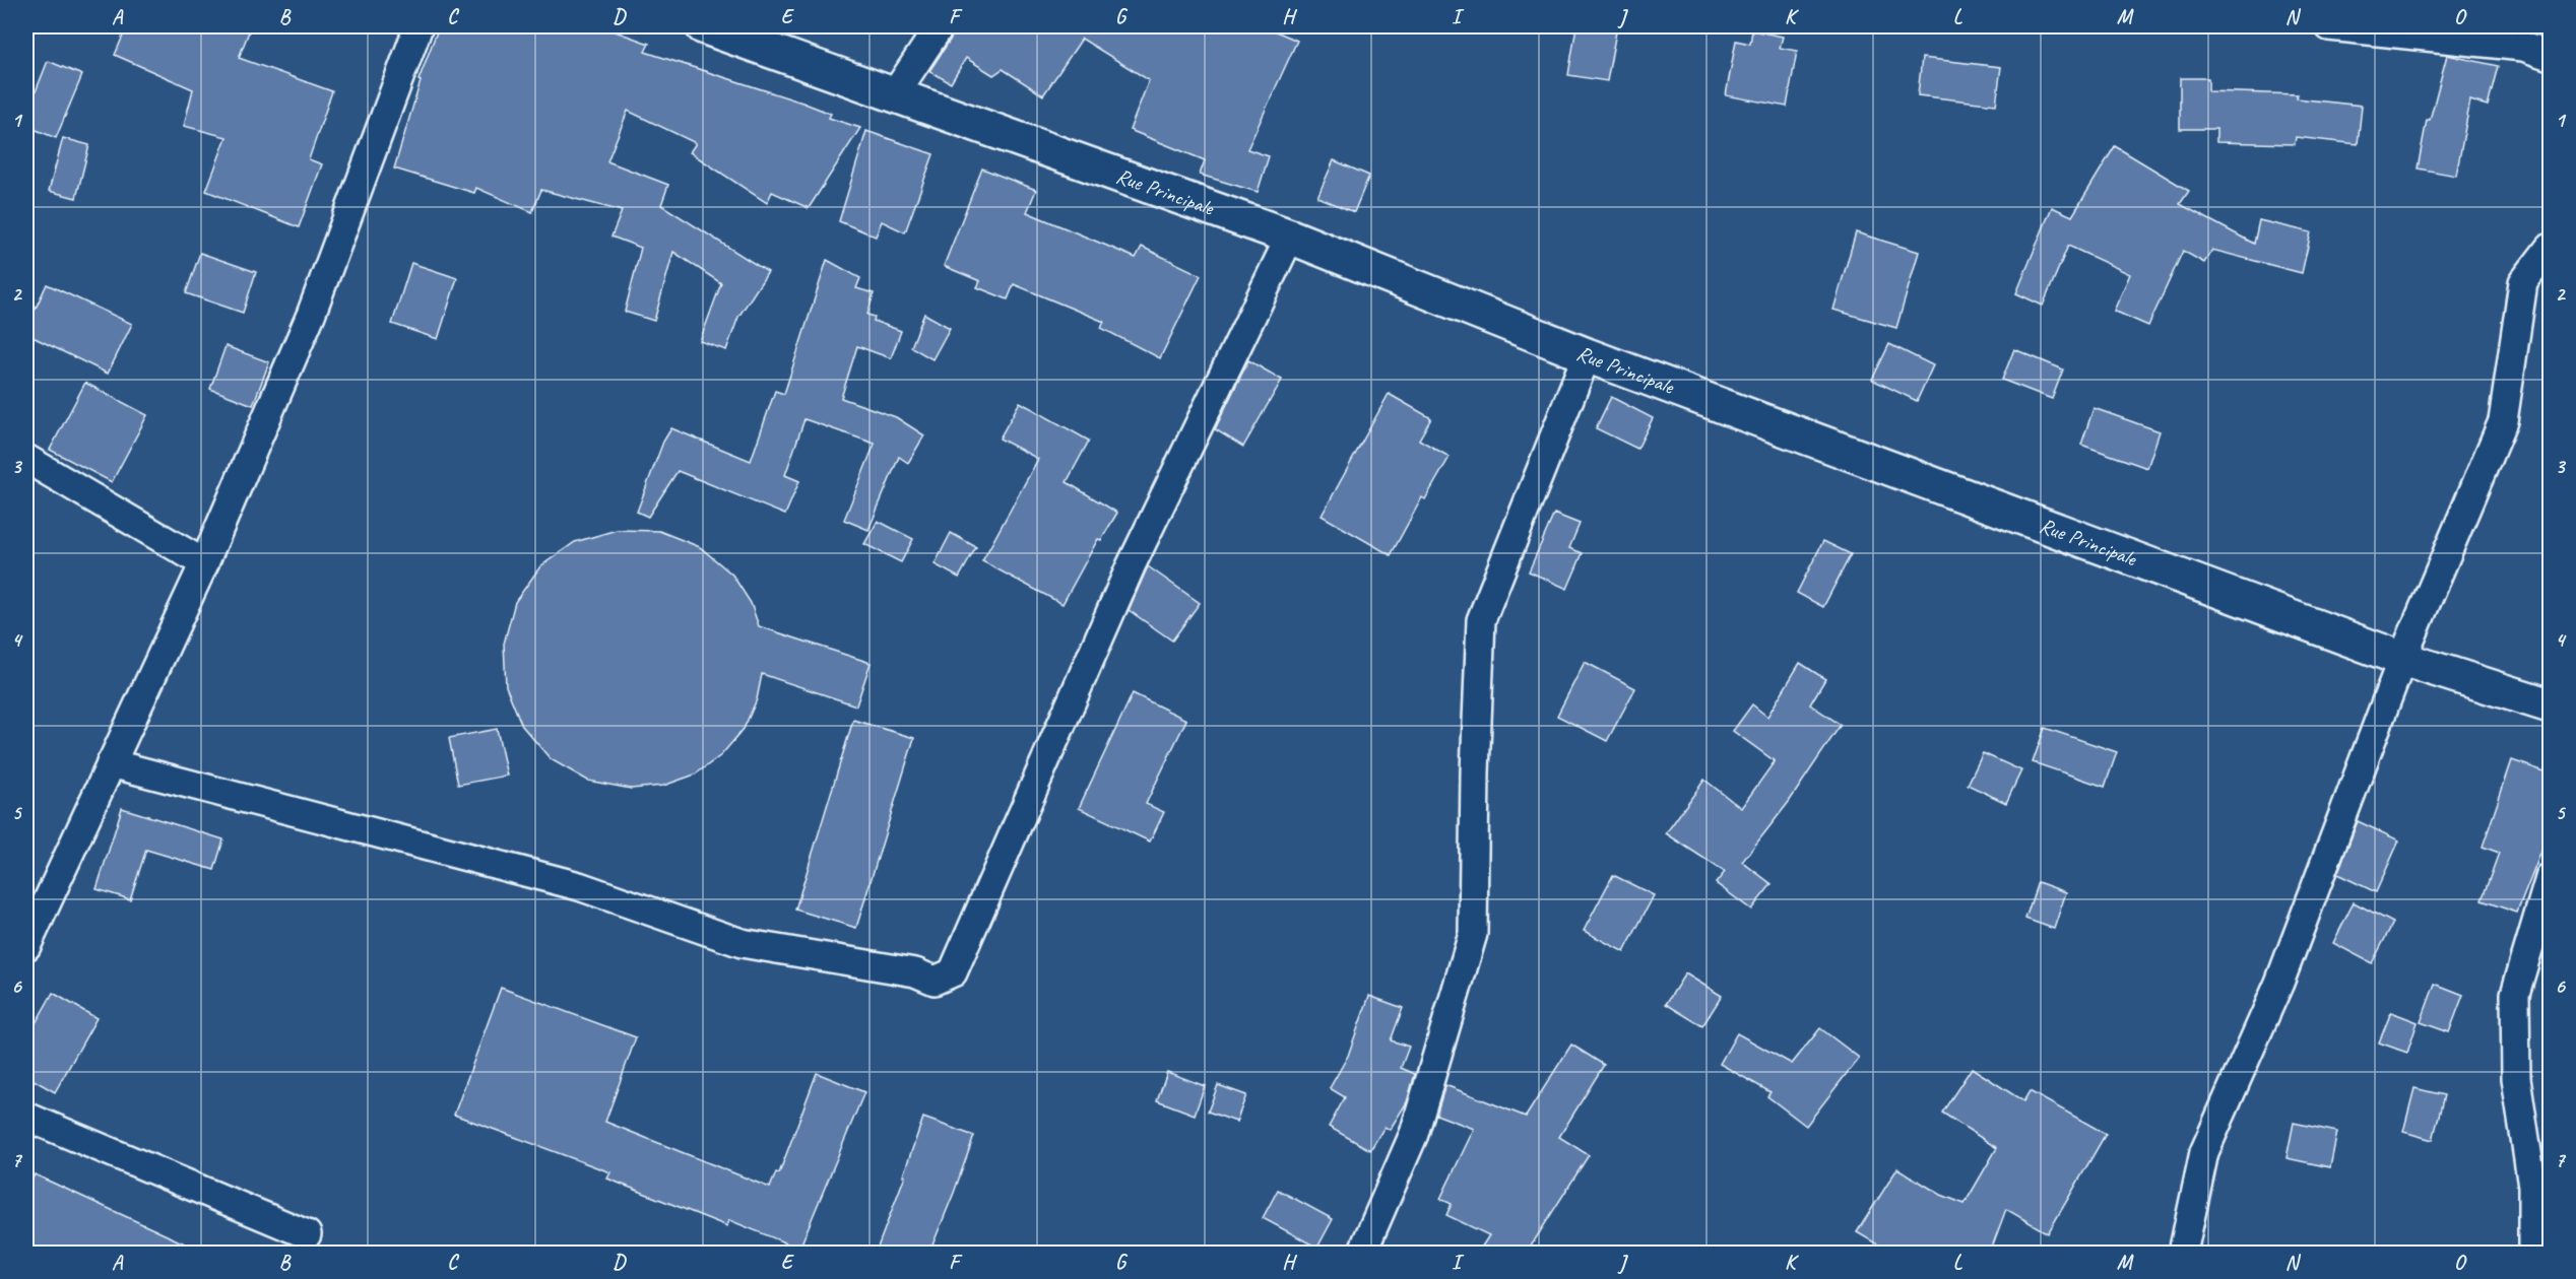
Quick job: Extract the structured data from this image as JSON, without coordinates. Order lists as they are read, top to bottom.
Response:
{
  "streets": {
    "main road": ["Rue Principale"]
  },
  "grid": {
    "columns": [
      "A",
      "B",
      "C",
      "D",
      "E",
      "F",
      "G",
      "H",
      "I",
      "J",
      "K",
      "L",
      "M",
      "N",
      "O"
    ],
    "rows": [
      "1",
      "2",
      "3",
      "4",
      "5",
      "6",
      "7"
    ]
  }
}
